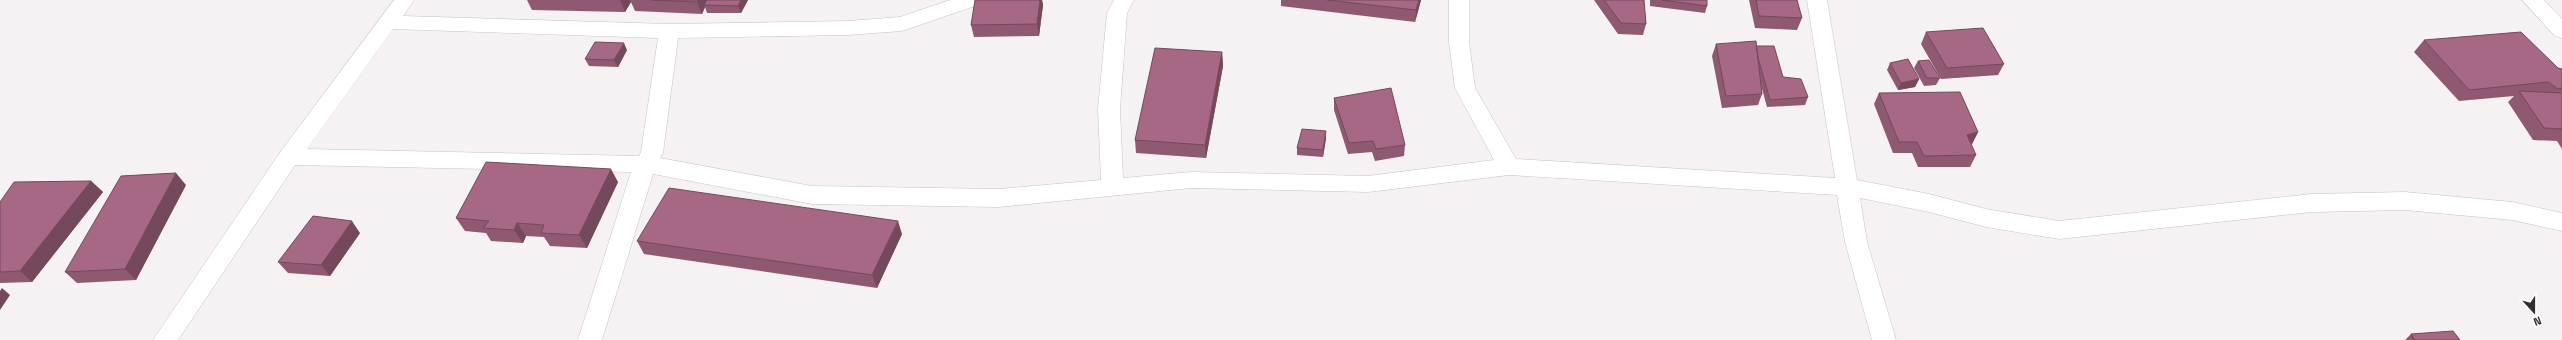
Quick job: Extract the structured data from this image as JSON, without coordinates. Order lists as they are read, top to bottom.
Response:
{
  "north": "bottom"
}
